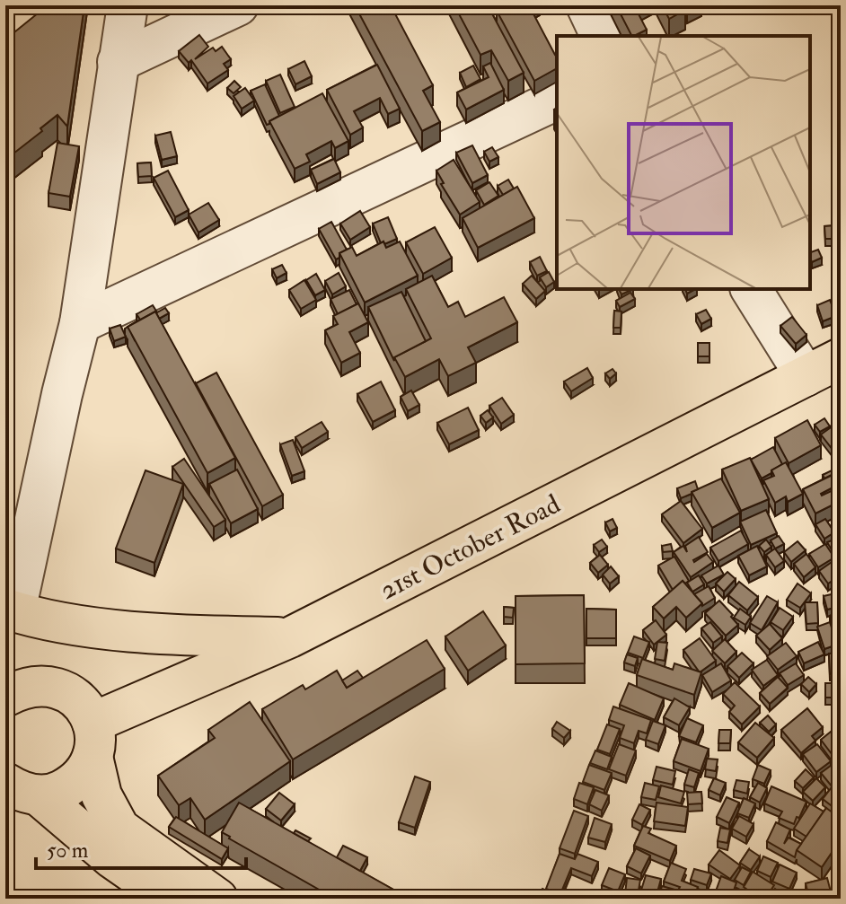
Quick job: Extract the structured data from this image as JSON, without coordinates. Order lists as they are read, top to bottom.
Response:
{
  "streets": {
    "main road": ["21st October Road"]
  },
  "scale_bar": "50 m"
}
